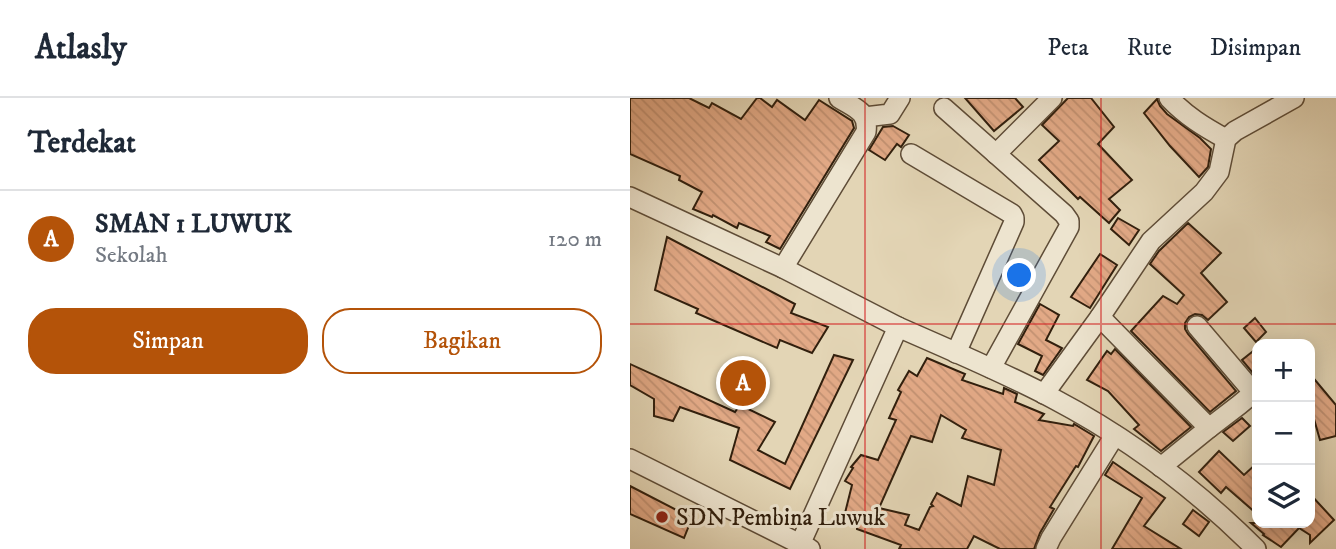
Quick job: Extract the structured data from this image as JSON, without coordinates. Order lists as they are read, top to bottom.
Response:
{
  "places": ["SDN Pembina Luwuk"],
  "page": {
    "header": "Atlasly",
    "nav": ["Peta", "Rute", "Disimpan"],
    "heading": "Terdekat",
    "list": [
      {
        "mark": "A",
        "name": "SMAN 1 LUWUK",
        "note": "Sekolah",
        "value": "120 m"
      }
    ],
    "buttons": ["Simpan", "Bagikan"],
    "map_buttons": ["+", "−"],
    "pins": "A"
  }
}
